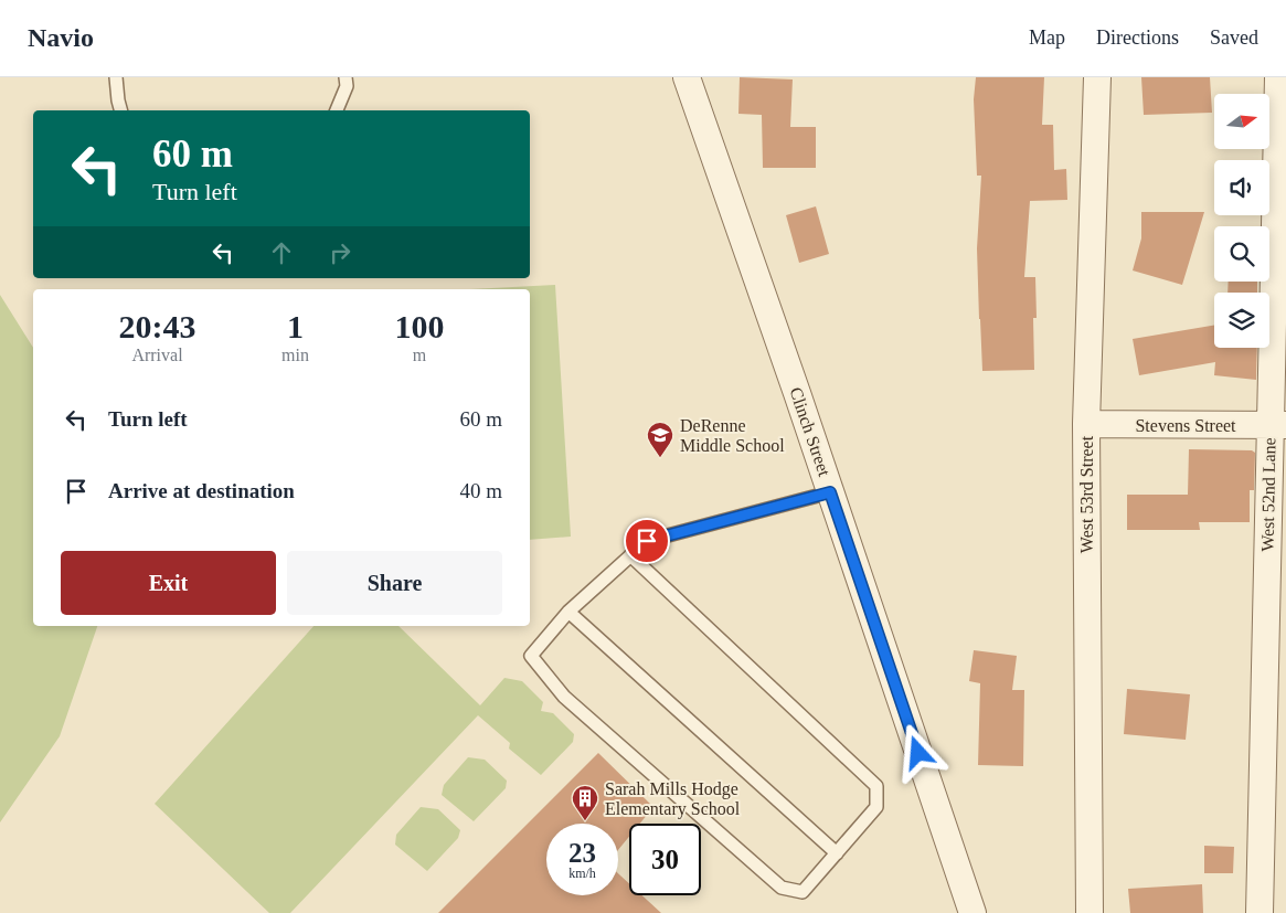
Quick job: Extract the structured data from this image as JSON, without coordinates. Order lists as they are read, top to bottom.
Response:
{
  "streets": {
    "street": [
      "Stevens Street",
      "Clinch Street",
      "West 53rd Street",
      "West 52nd Lane"
    ]
  },
  "crossings": [
    ["Stevens Street", "West 53rd Street"],
    ["Stevens Street", "West 52nd Lane"]
  ],
  "places": {
    "school or university": ["DeRenne Middle School"],
    "building": ["Sarah Mills Hodge Elementary School"]
  },
  "north": "right",
  "page": {
    "header": "Navio",
    "nav": ["Map", "Directions", "Saved"],
    "turn": ["60 m", "Turn left"],
    "eta": [
      "20:43",
      "Arrival",
      "1",
      "min",
      "100",
      "m"
    ],
    "list": [
      {
        "name": "Turn left",
        "value": "60 m"
      },
      {
        "name": "Arrive at destination",
        "value": "40 m"
      }
    ],
    "buttons": ["Exit", "Share"],
    "speed": "23 km/h",
    "limit": "30"
  }
}
